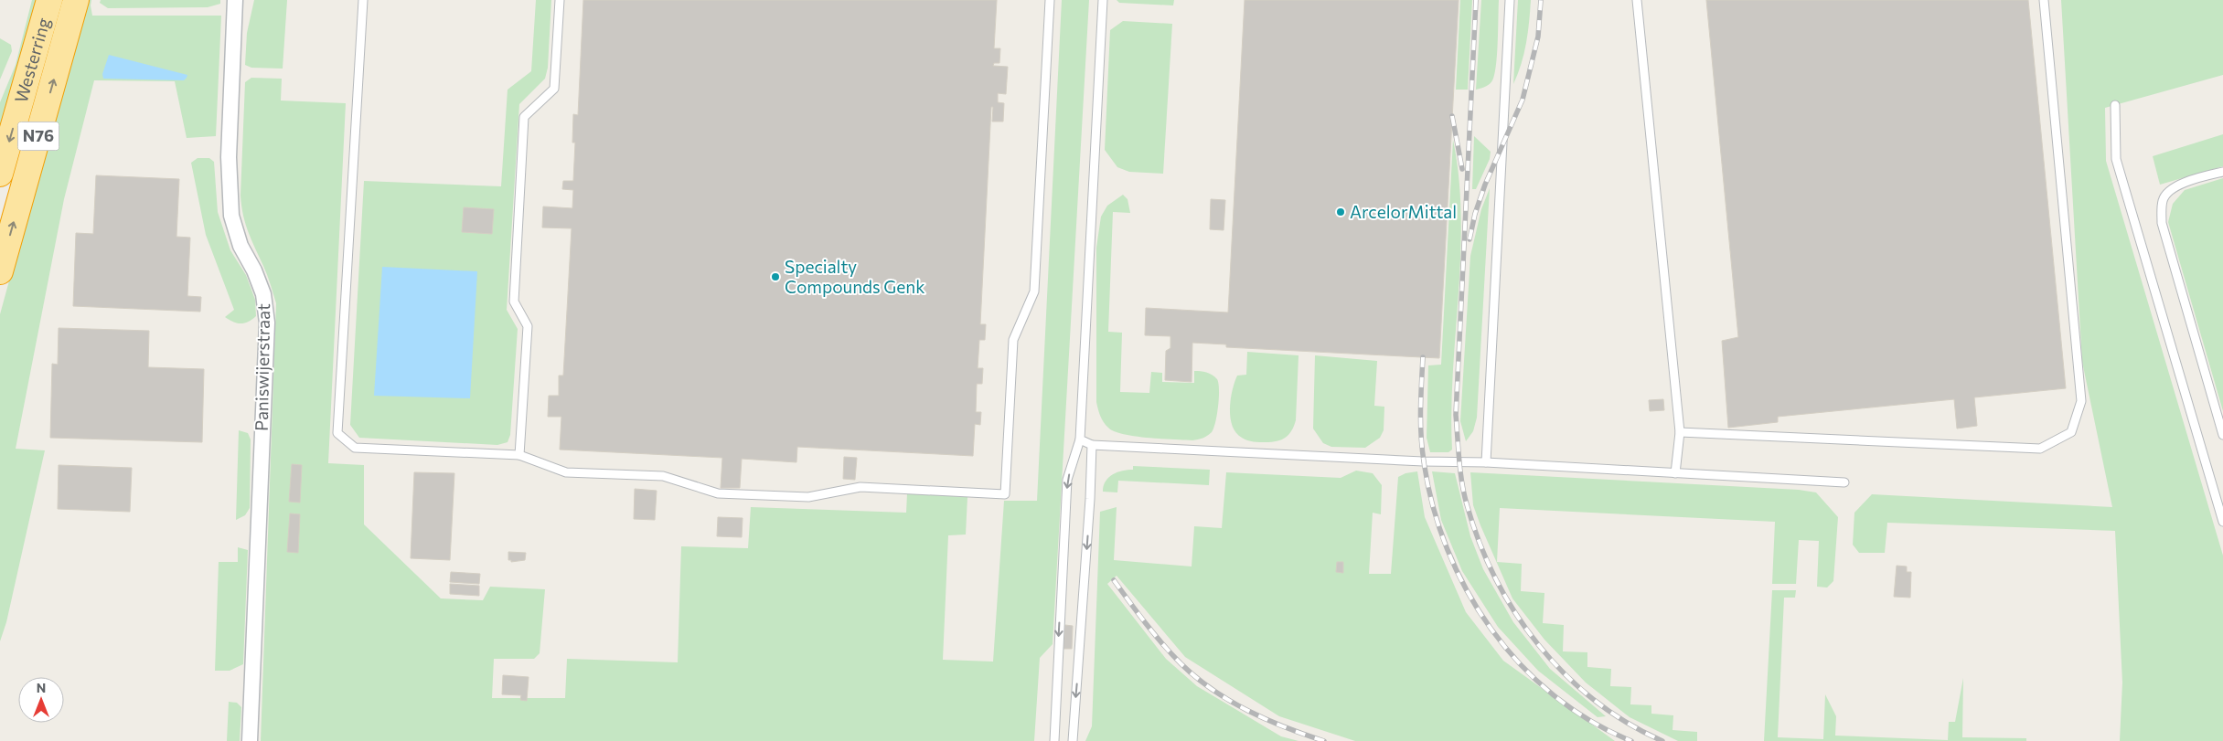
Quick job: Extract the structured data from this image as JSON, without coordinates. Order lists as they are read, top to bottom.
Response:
{
  "streets": {
    "highway": ["Westerring", "N76"],
    "street": ["Paniswijerstraat"]
  },
  "places": ["ArcelorMittal", "Specialty Compounds Genk"],
  "north": "top"
}
